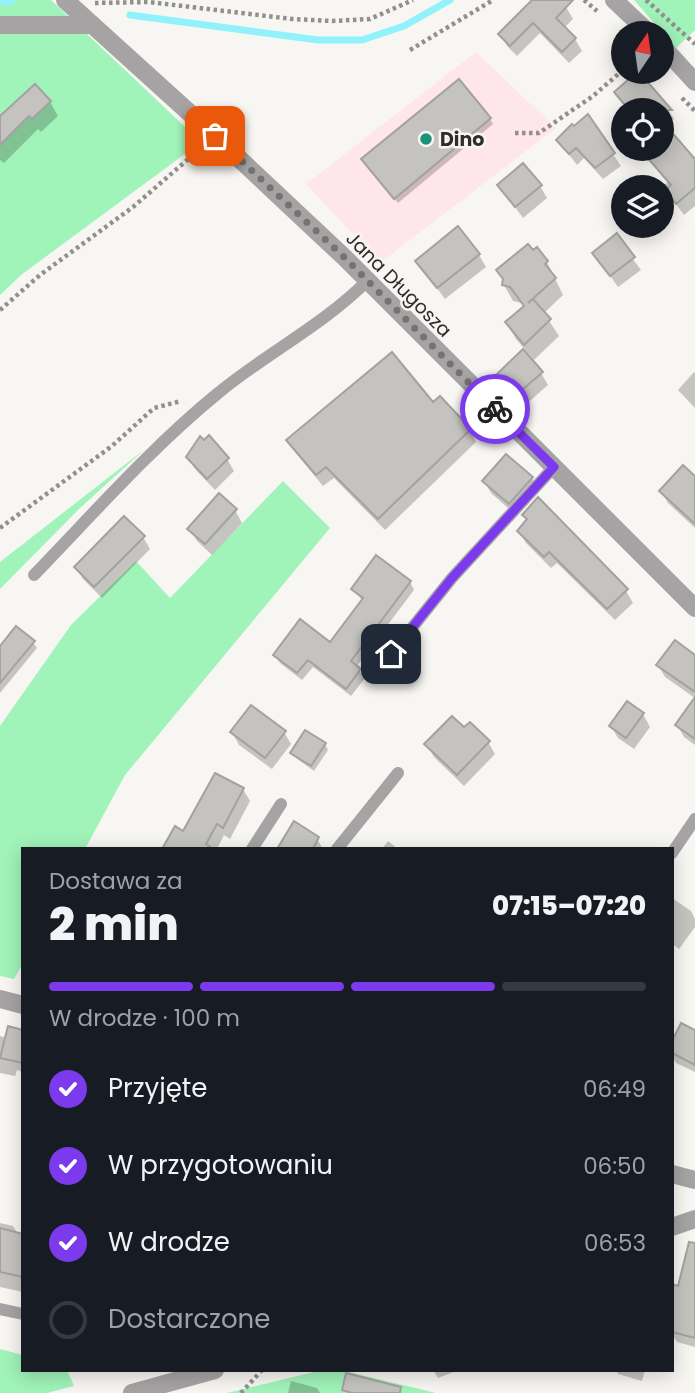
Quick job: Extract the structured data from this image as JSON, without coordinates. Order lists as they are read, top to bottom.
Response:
{
  "streets": {
    "street": ["Jana Długosza"]
  },
  "places": ["Dino"],
  "north": "top",
  "page": {
    "heading": ["2 min", "Dostawa za", "07:15–07:20"],
    "bar": "W drodze · 100 m",
    "list": [
      ["Przyjęte", "06:49"],
      ["W przygotowaniu", "06:50"],
      ["W drodze", "06:53"],
      "Dostarczone"
    ]
  }
}
